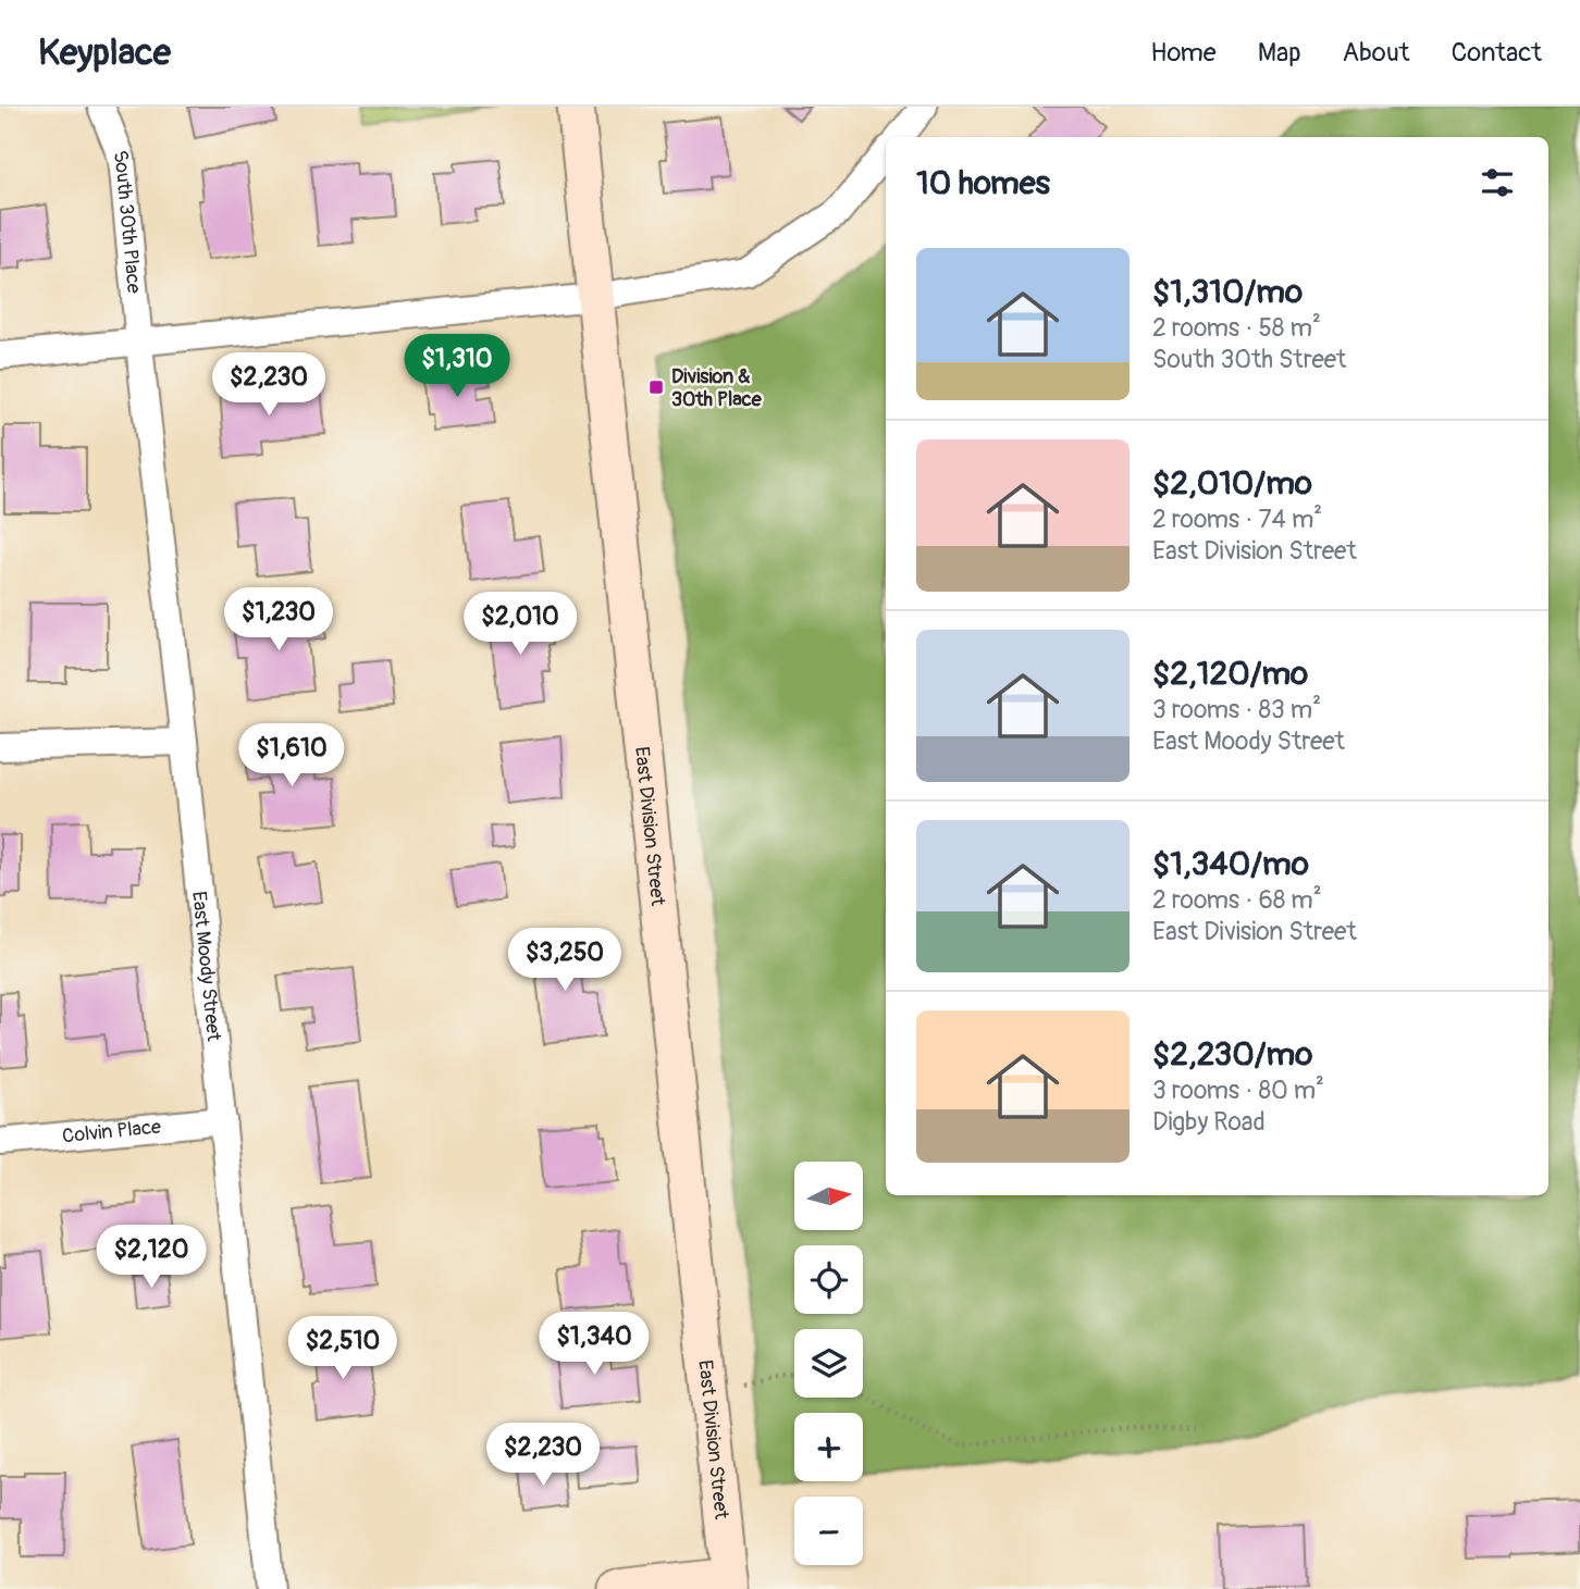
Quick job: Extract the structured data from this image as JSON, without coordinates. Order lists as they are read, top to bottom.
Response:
{
  "streets": {
    "street": [
      "South 30th Place",
      "East Division Street",
      "East Moody Street",
      "Colvin Place"
    ]
  },
  "crossings": [
    ["South 30th Place", "East Moody Street"],
    ["East Moody Street", "Colvin Place"]
  ],
  "places": {
    "transit": ["Division & 30th Place"]
  },
  "north": "right",
  "page": {
    "header": "Keyplace",
    "nav": [
      "Home",
      "Map",
      "About",
      "Contact"
    ],
    "heading": "10 homes",
    "list": [
      {
        "name": "$1,310/mo",
        "note": "2 rooms · 58 m² · South 30th Street"
      },
      {
        "name": "$2,010/mo",
        "note": "2 rooms · 74 m² · East Division Street"
      },
      {
        "name": "$2,120/mo",
        "note": "3 rooms · 83 m² · East Moody Street"
      },
      {
        "name": "$1,340/mo",
        "note": "2 rooms · 68 m² · East Division Street"
      },
      {
        "name": "$2,230/mo",
        "note": "3 rooms · 80 m² · Digby Road"
      }
    ],
    "price": [
      "$1,310",
      "$2,230",
      "$1,230",
      "$2,010",
      "$1,610",
      "$3,250",
      "$2,120",
      "$1,340",
      "$2,510",
      "$2,230"
    ],
    "map_buttons": ["+", "−"]
  }
}
